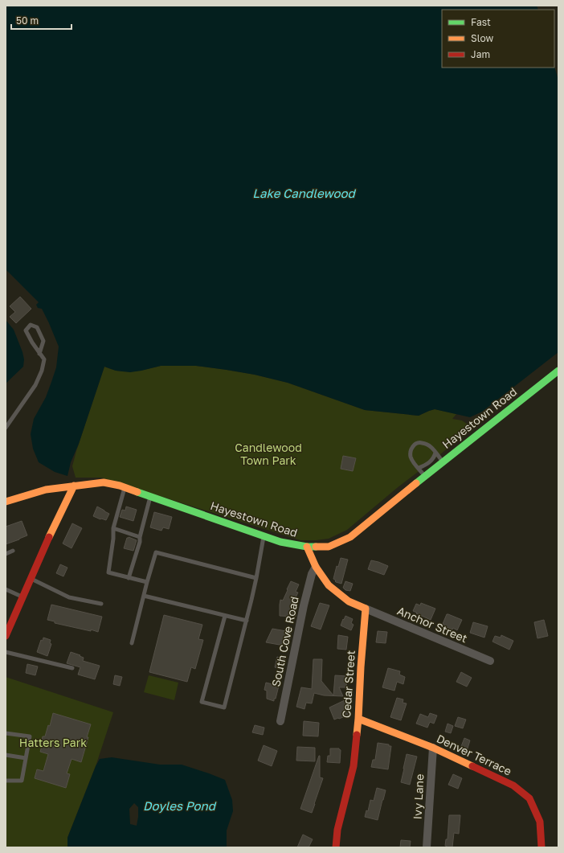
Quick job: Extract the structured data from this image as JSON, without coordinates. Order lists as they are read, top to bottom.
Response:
{
  "streets": {
    "street": [
      "Hayestown Road",
      "Anchor Street",
      "South Cove Road",
      "Cedar Street",
      "Denver Terrace",
      "Ivy Lane"
    ]
  },
  "crossings": [
    ["Anchor Street", "Cedar Street"],
    ["Cedar Street", "Denver Terrace"],
    ["Denver Terrace", "Ivy Lane"]
  ],
  "water": ["Lake Candlewood", "Doyles Pond"],
  "parks": ["Candlewood Town Park", "Hatters Park"],
  "legend": ["Fast", "Slow", "Jam"],
  "scale_bar": "50 m"
}
